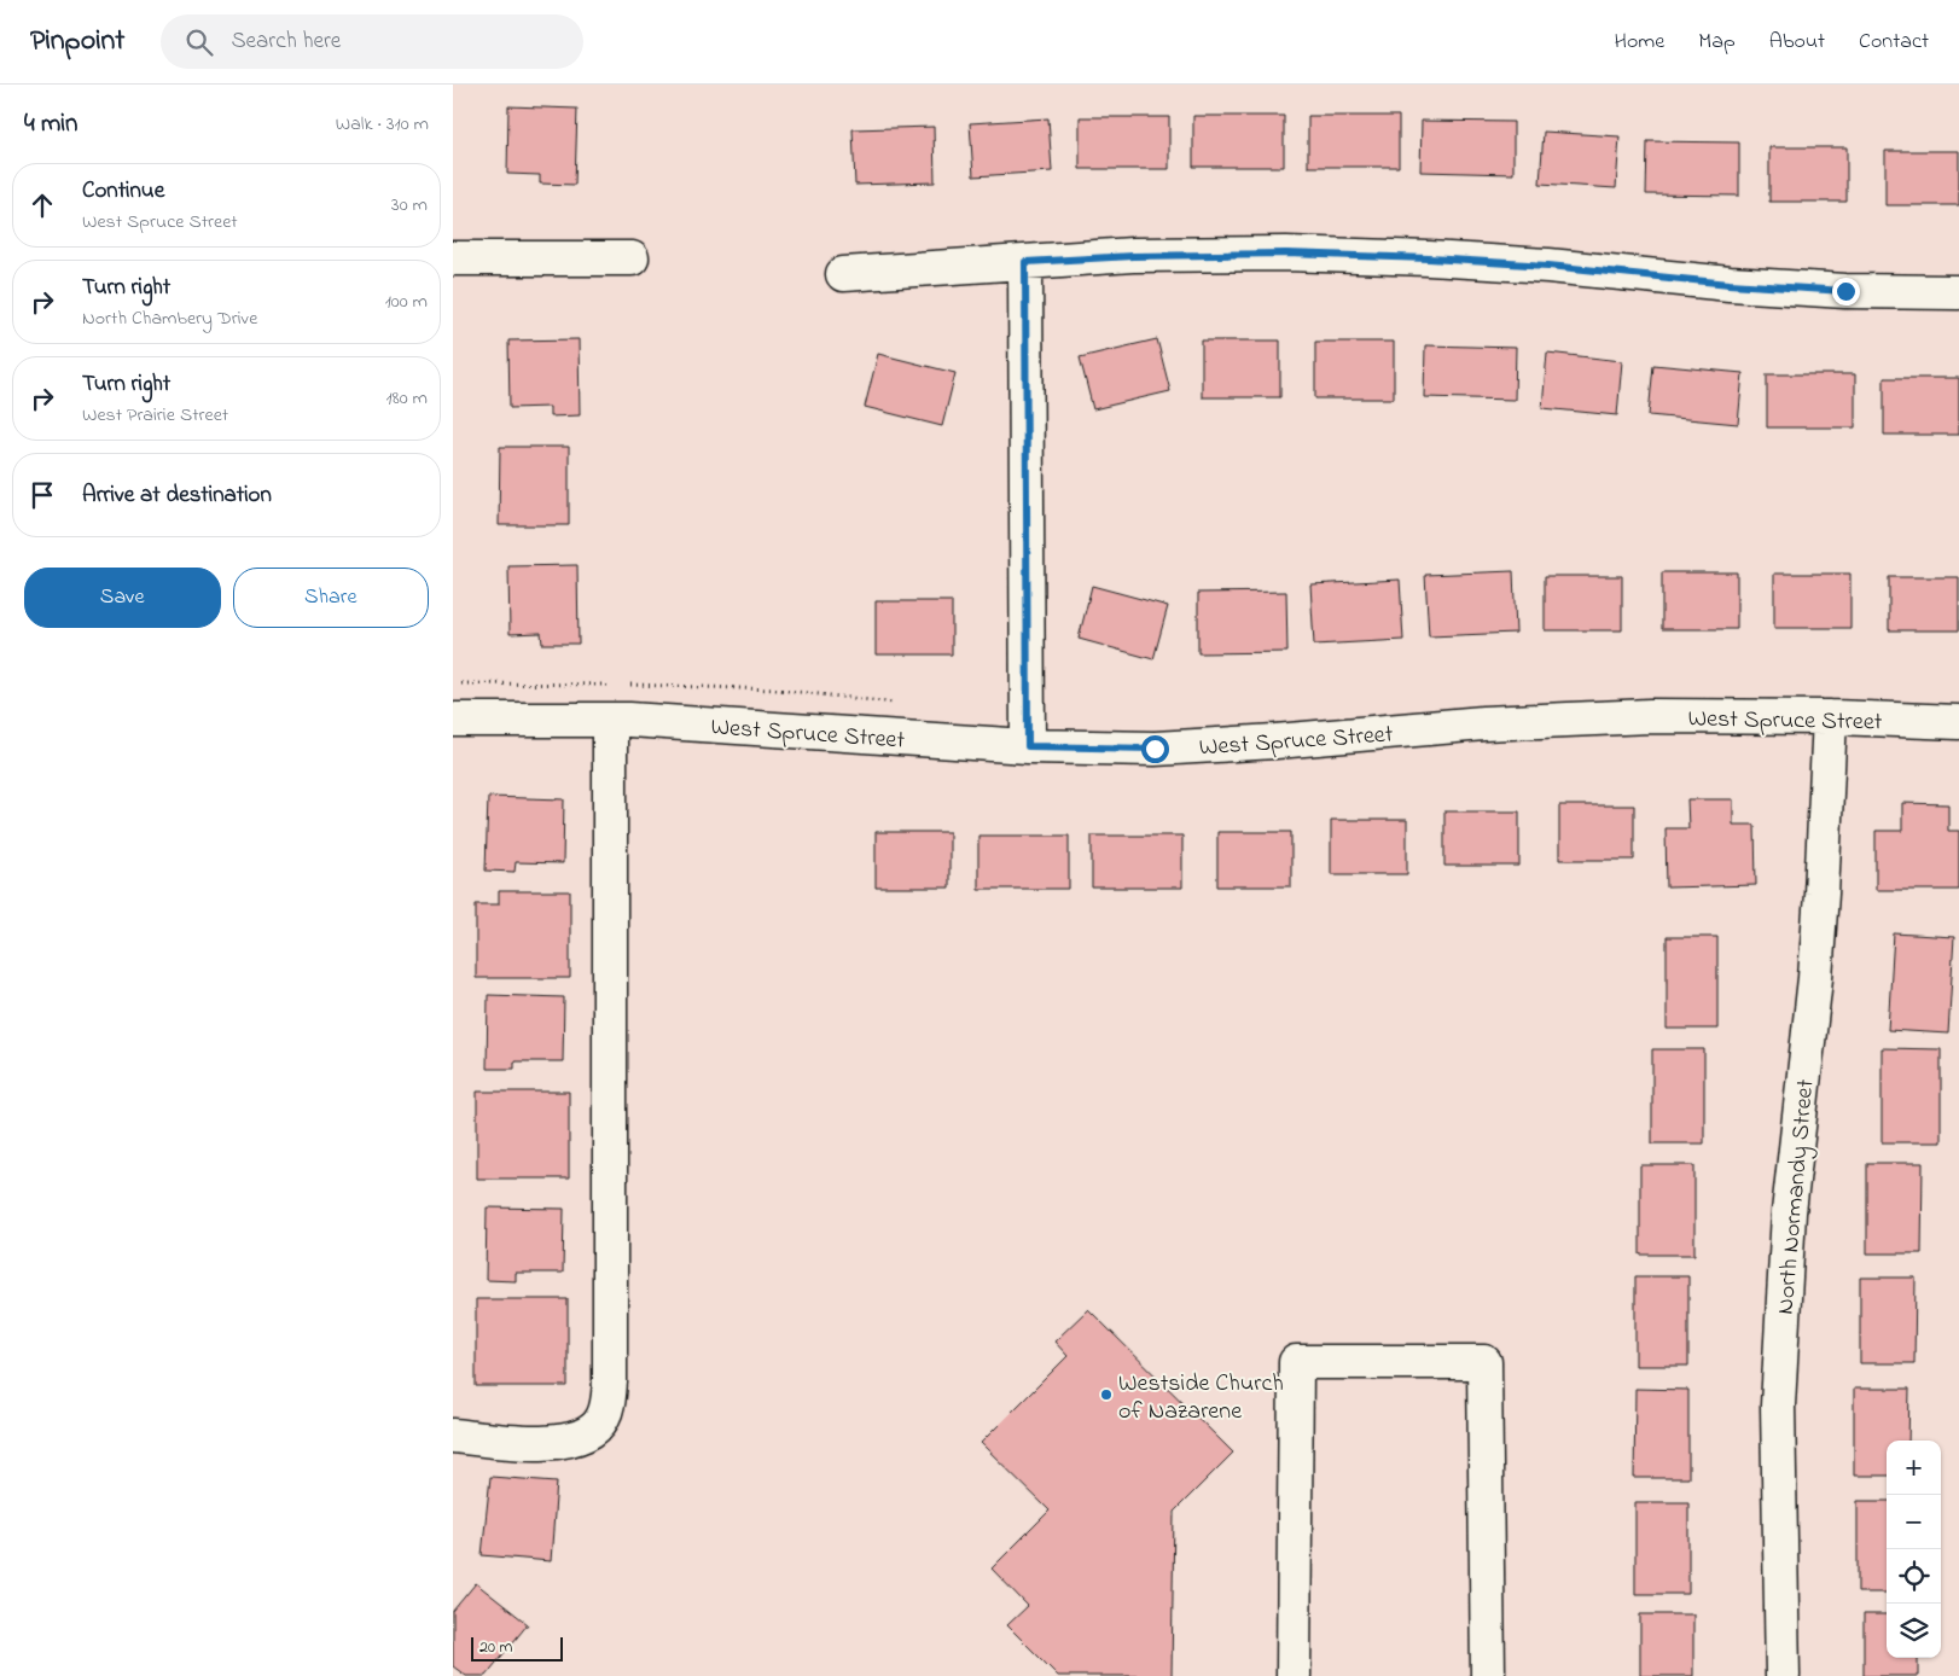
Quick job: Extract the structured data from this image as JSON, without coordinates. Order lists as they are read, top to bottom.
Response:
{
  "streets": {
    "street": ["West Spruce Street", "North Normandy Street"]
  },
  "crossings": [
    ["West Spruce Street", "North Normandy Street"]
  ],
  "places": ["Westside Church of Nazarene"],
  "scale_bar": "20 m",
  "page": {
    "header": "Pinpoint",
    "search": "Search here",
    "nav": [
      "Home",
      "Map",
      "About",
      "Contact"
    ],
    "heading": ["4 min", "Walk · 310 m"],
    "list": [
      ["Continue", "West Spruce Street", "30 m"],
      ["Turn right", "North Chambery Drive", "100 m"],
      ["Turn right", "West Prairie Street", "180 m"],
      "Arrive at destination"
    ],
    "buttons": ["Save", "Share"],
    "map_buttons": ["+", "−"],
    "scale": "20 m"
  }
}
